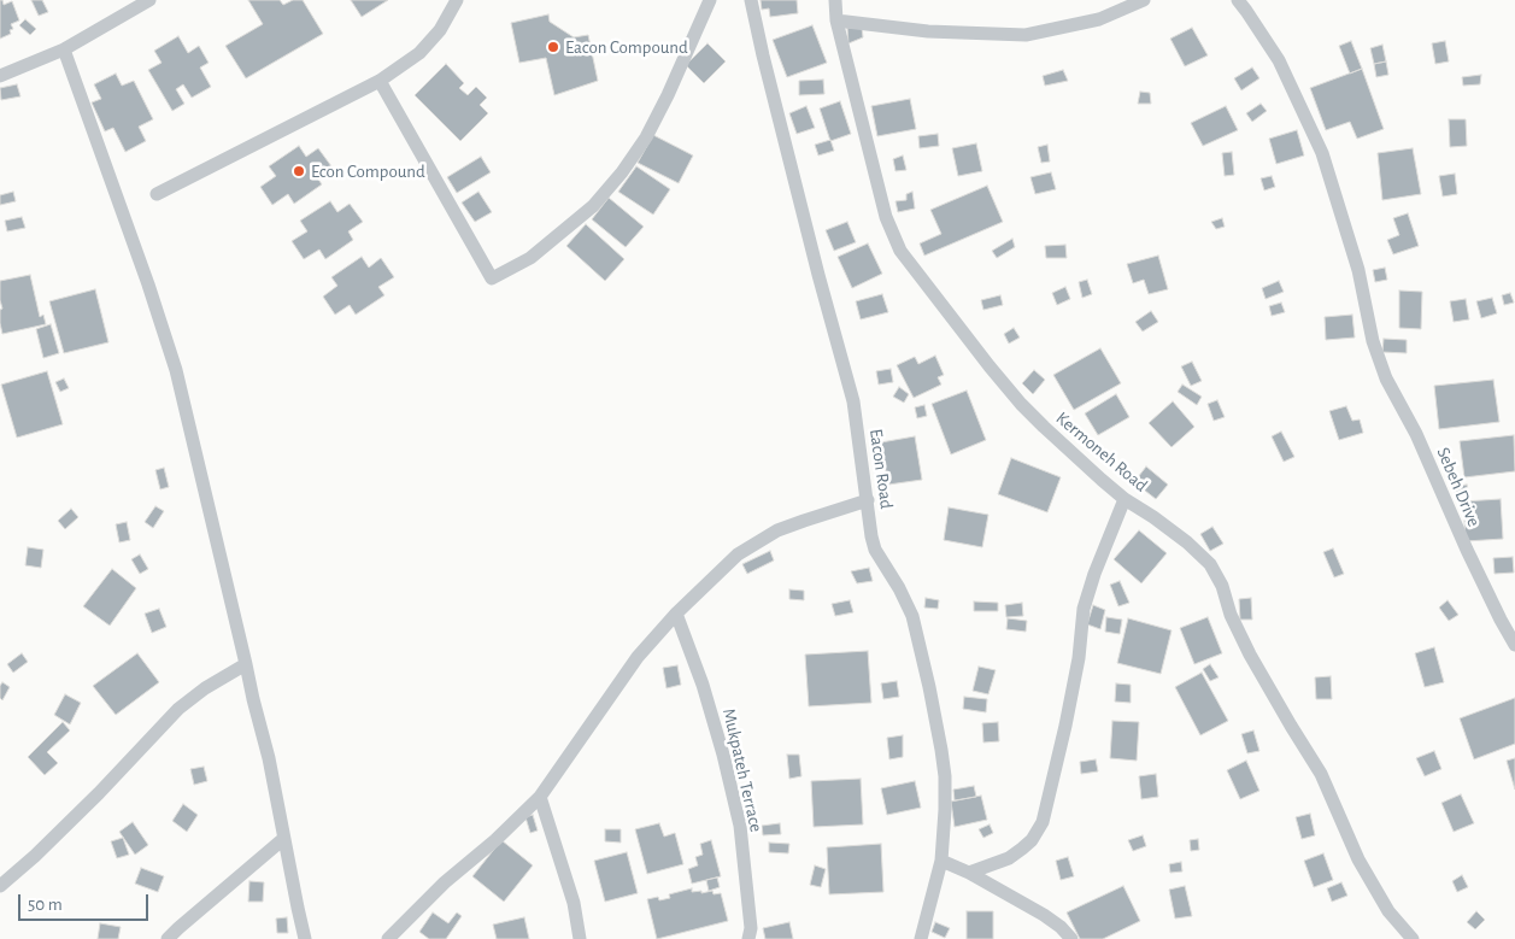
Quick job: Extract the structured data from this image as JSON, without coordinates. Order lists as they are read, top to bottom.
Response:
{
  "streets": {
    "street": [
      "Kermoneh Road",
      "Eacon Road",
      "Sebeh Drive",
      "Mukpateh Terrace"
    ]
  },
  "places": ["Eacon Compound", "Econ Compound"],
  "scale_bar": "50 m"
}
